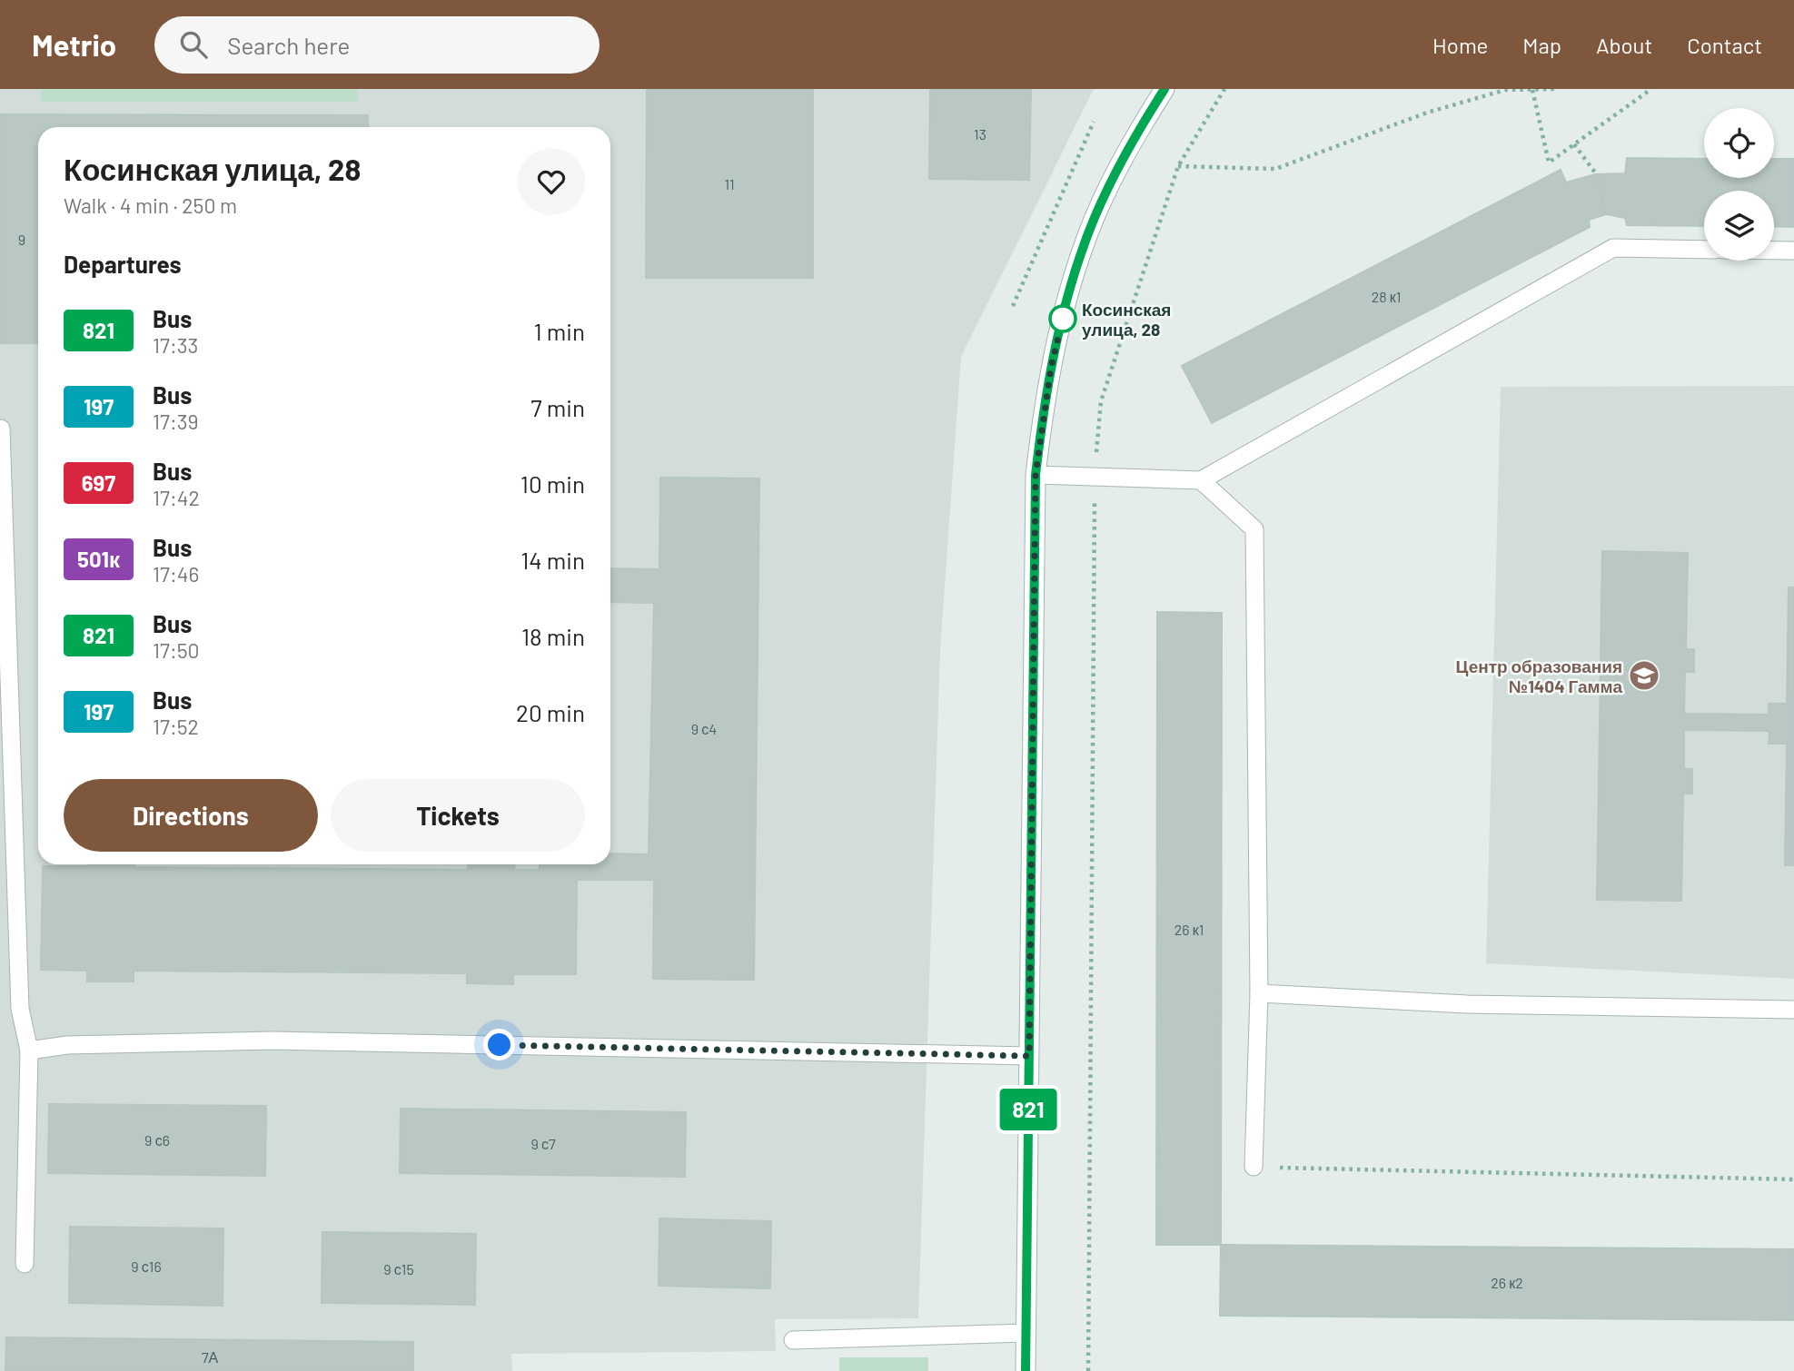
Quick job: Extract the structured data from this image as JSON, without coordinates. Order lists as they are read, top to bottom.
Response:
{
  "places": {
    "other": ["Косинская улица, 28"],
    "school or university": ["Центр образования №1404 Гамма"]
  },
  "lines": ["bus line 821"],
  "house_numbers": [
    "13",
    "11",
    "9",
    "28 к1",
    "9 с4",
    "26 к1",
    "9 с6",
    "9 с7",
    "9 с16",
    "9 с15",
    "26 к2",
    "7А"
  ],
  "page": {
    "header": "Metrio",
    "search": "Search here",
    "nav": [
      "Home",
      "Map",
      "About",
      "Contact"
    ],
    "on_map": "821",
    "heading": [
      ["Косинская улица, 28", "Walk · 4 min · 250 m"],
      "Departures"
    ],
    "list": [
      {
        "mark": "821",
        "name": "Bus",
        "note": "17:33",
        "value": "1 min"
      },
      {
        "mark": "197",
        "name": "Bus",
        "note": "17:39",
        "value": "7 min"
      },
      {
        "mark": "697",
        "name": "Bus",
        "note": "17:42",
        "value": "10 min"
      },
      {
        "mark": "501к",
        "name": "Bus",
        "note": "17:46",
        "value": "14 min"
      },
      {
        "mark": "821",
        "name": "Bus",
        "note": "17:50",
        "value": "18 min"
      },
      {
        "mark": "197",
        "name": "Bus",
        "note": "17:52",
        "value": "20 min"
      }
    ],
    "buttons": ["Directions", "Tickets"]
  }
}
